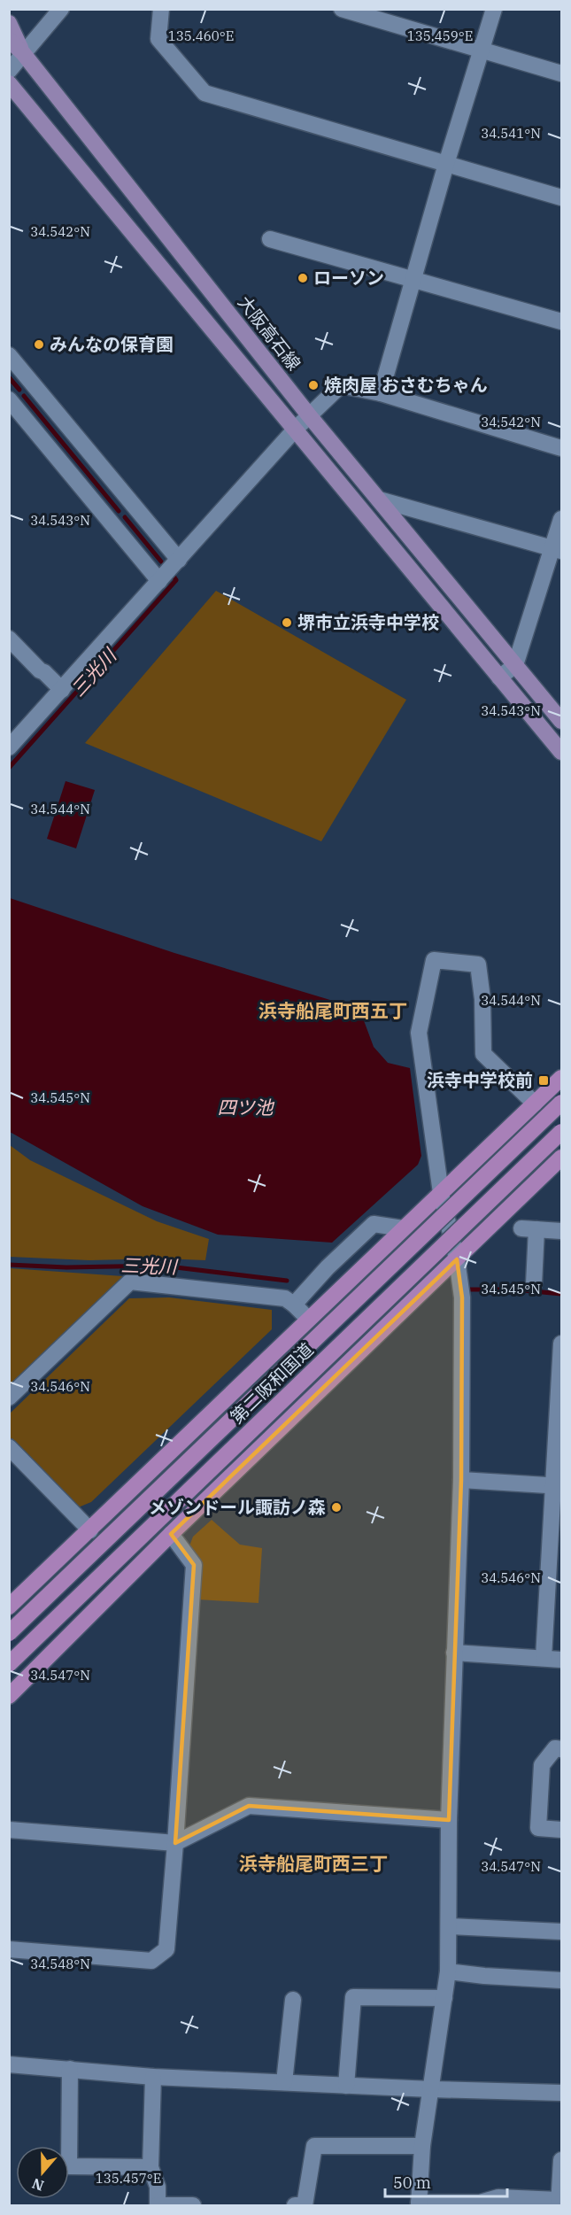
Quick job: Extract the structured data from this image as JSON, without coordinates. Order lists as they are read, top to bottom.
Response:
{
  "streets": {
    "highway": ["第二阪和国道"],
    "main road": ["大阪高石線"]
  },
  "districts": ["浜寺船尾町西五丁", "浜寺船尾町西三丁"],
  "water": ["三光川", "四ツ池"],
  "places": {
    "other": [
      "ローソン",
      "みんなの保育園",
      "焼肉屋 おさむちゃん",
      "堺市立浜寺中学校",
      "メゾンドール諏訪ノ森"
    ],
    "transit": ["浜寺中学校前"]
  },
  "scale_bar": "50 m",
  "north": "bottom",
  "coordinates": [
    "135.460°E",
    "135.459°E",
    "34.541°N",
    "34.542°N",
    "34.543°N",
    "34.544°N",
    "34.545°N",
    "34.546°N",
    "34.547°N",
    "34.548°N",
    "135.457°E"
  ]
}
